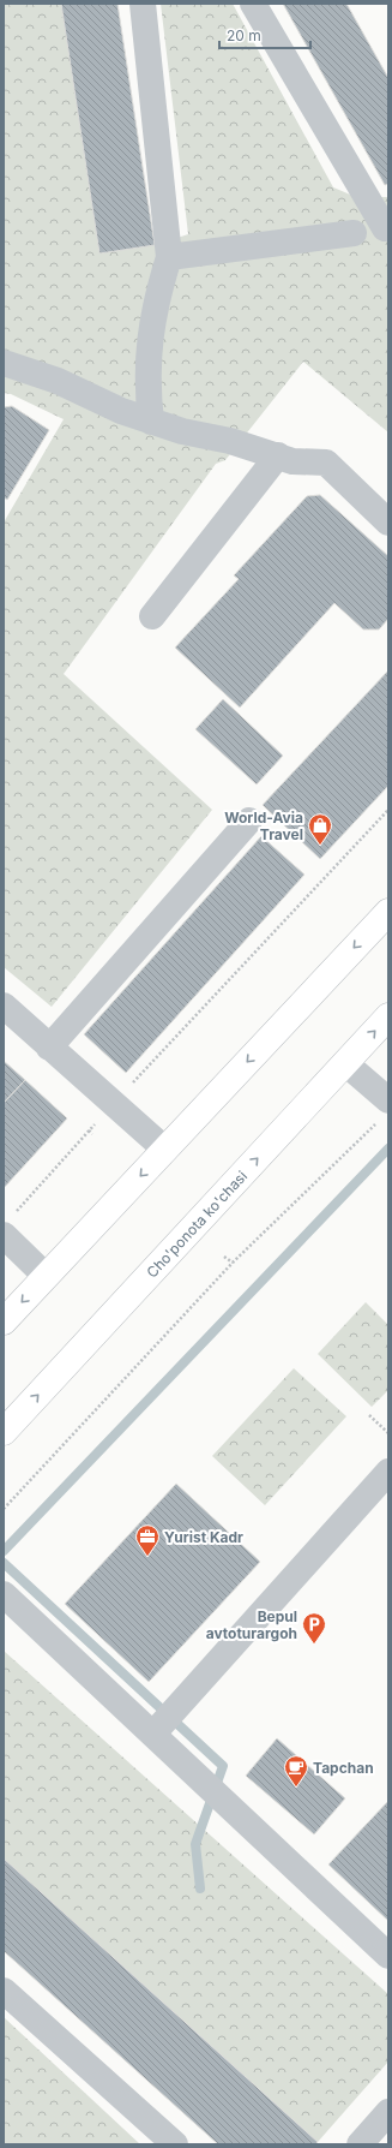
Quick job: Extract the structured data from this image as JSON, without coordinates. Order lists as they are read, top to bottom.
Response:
{
  "streets": {
    "main road": ["Cho'ponota ko'chasi"]
  },
  "places": {
    "shop": ["World-Avia Travel"],
    "office": ["Yurist Kadr"],
    "parking": ["Bepul avtoturargoh"],
    "cafe": ["Tapchan"]
  },
  "scale_bar": "20 m"
}
